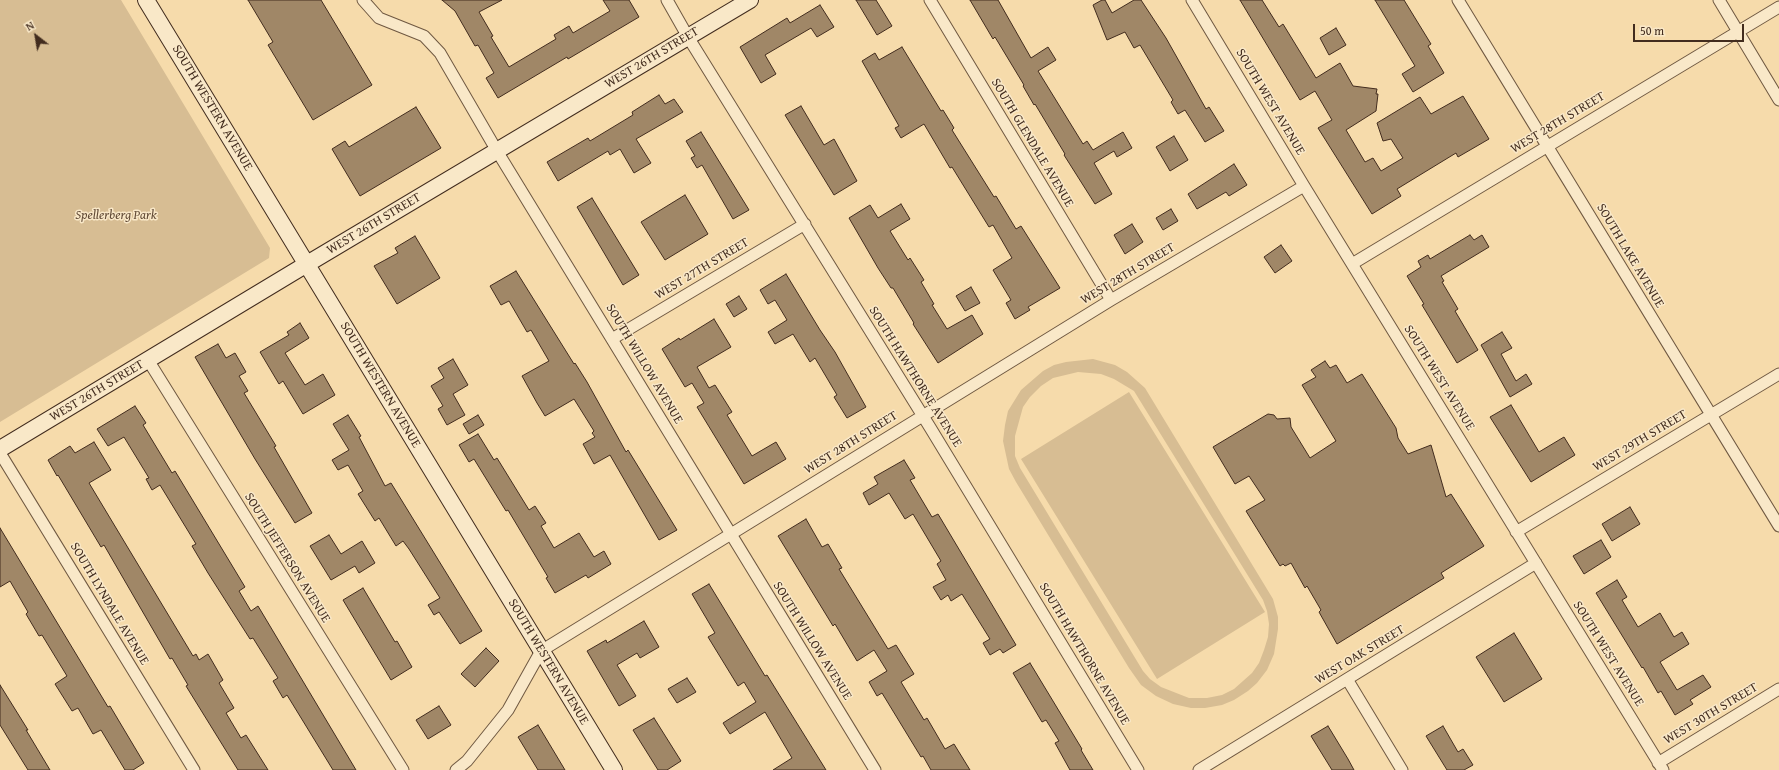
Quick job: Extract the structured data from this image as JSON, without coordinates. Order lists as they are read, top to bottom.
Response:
{
  "streets": {
    "street": [
      "WEST 26TH STREET",
      "SOUTH WEST AVENUE",
      "SOUTH WESTERN AVENUE",
      "WEST 28TH STREET",
      "SOUTH GLENDALE AVENUE",
      "SOUTH LAKE AVENUE",
      "WEST 27TH STREET",
      "SOUTH WILLOW AVENUE",
      "SOUTH HAWTHORNE AVENUE",
      "WEST 29TH STREET",
      "SOUTH JEFFERSON AVENUE",
      "SOUTH LYNDALE AVENUE",
      "WEST OAK STREET",
      "WEST 30TH STREET"
    ]
  },
  "crossings": [
    ["WEST 26TH STREET", "SOUTH WESTERN AVENUE"],
    ["WEST 26TH STREET", "SOUTH WILLOW AVENUE"],
    ["WEST 26TH STREET", "SOUTH HAWTHORNE AVENUE"],
    ["WEST 26TH STREET", "SOUTH JEFFERSON AVENUE"],
    ["SOUTH WEST AVENUE", "WEST 28TH STREET"],
    ["SOUTH WEST AVENUE", "WEST 29TH STREET"],
    ["SOUTH WEST AVENUE", "WEST OAK STREET"],
    ["SOUTH WEST AVENUE", "WEST 30TH STREET"],
    ["SOUTH WESTERN AVENUE", "WEST 28TH STREET"],
    ["WEST 28TH STREET", "SOUTH GLENDALE AVENUE"],
    ["WEST 28TH STREET", "SOUTH LAKE AVENUE"],
    ["WEST 28TH STREET", "SOUTH WILLOW AVENUE"],
    ["WEST 28TH STREET", "SOUTH HAWTHORNE AVENUE"],
    ["SOUTH LAKE AVENUE", "WEST 29TH STREET"],
    ["WEST 27TH STREET", "SOUTH WILLOW AVENUE"],
    ["WEST 27TH STREET", "SOUTH HAWTHORNE AVENUE"]
  ],
  "parks": ["Spellerberg Park"],
  "scale_bar": "50 m",
  "north": "top left"
}
